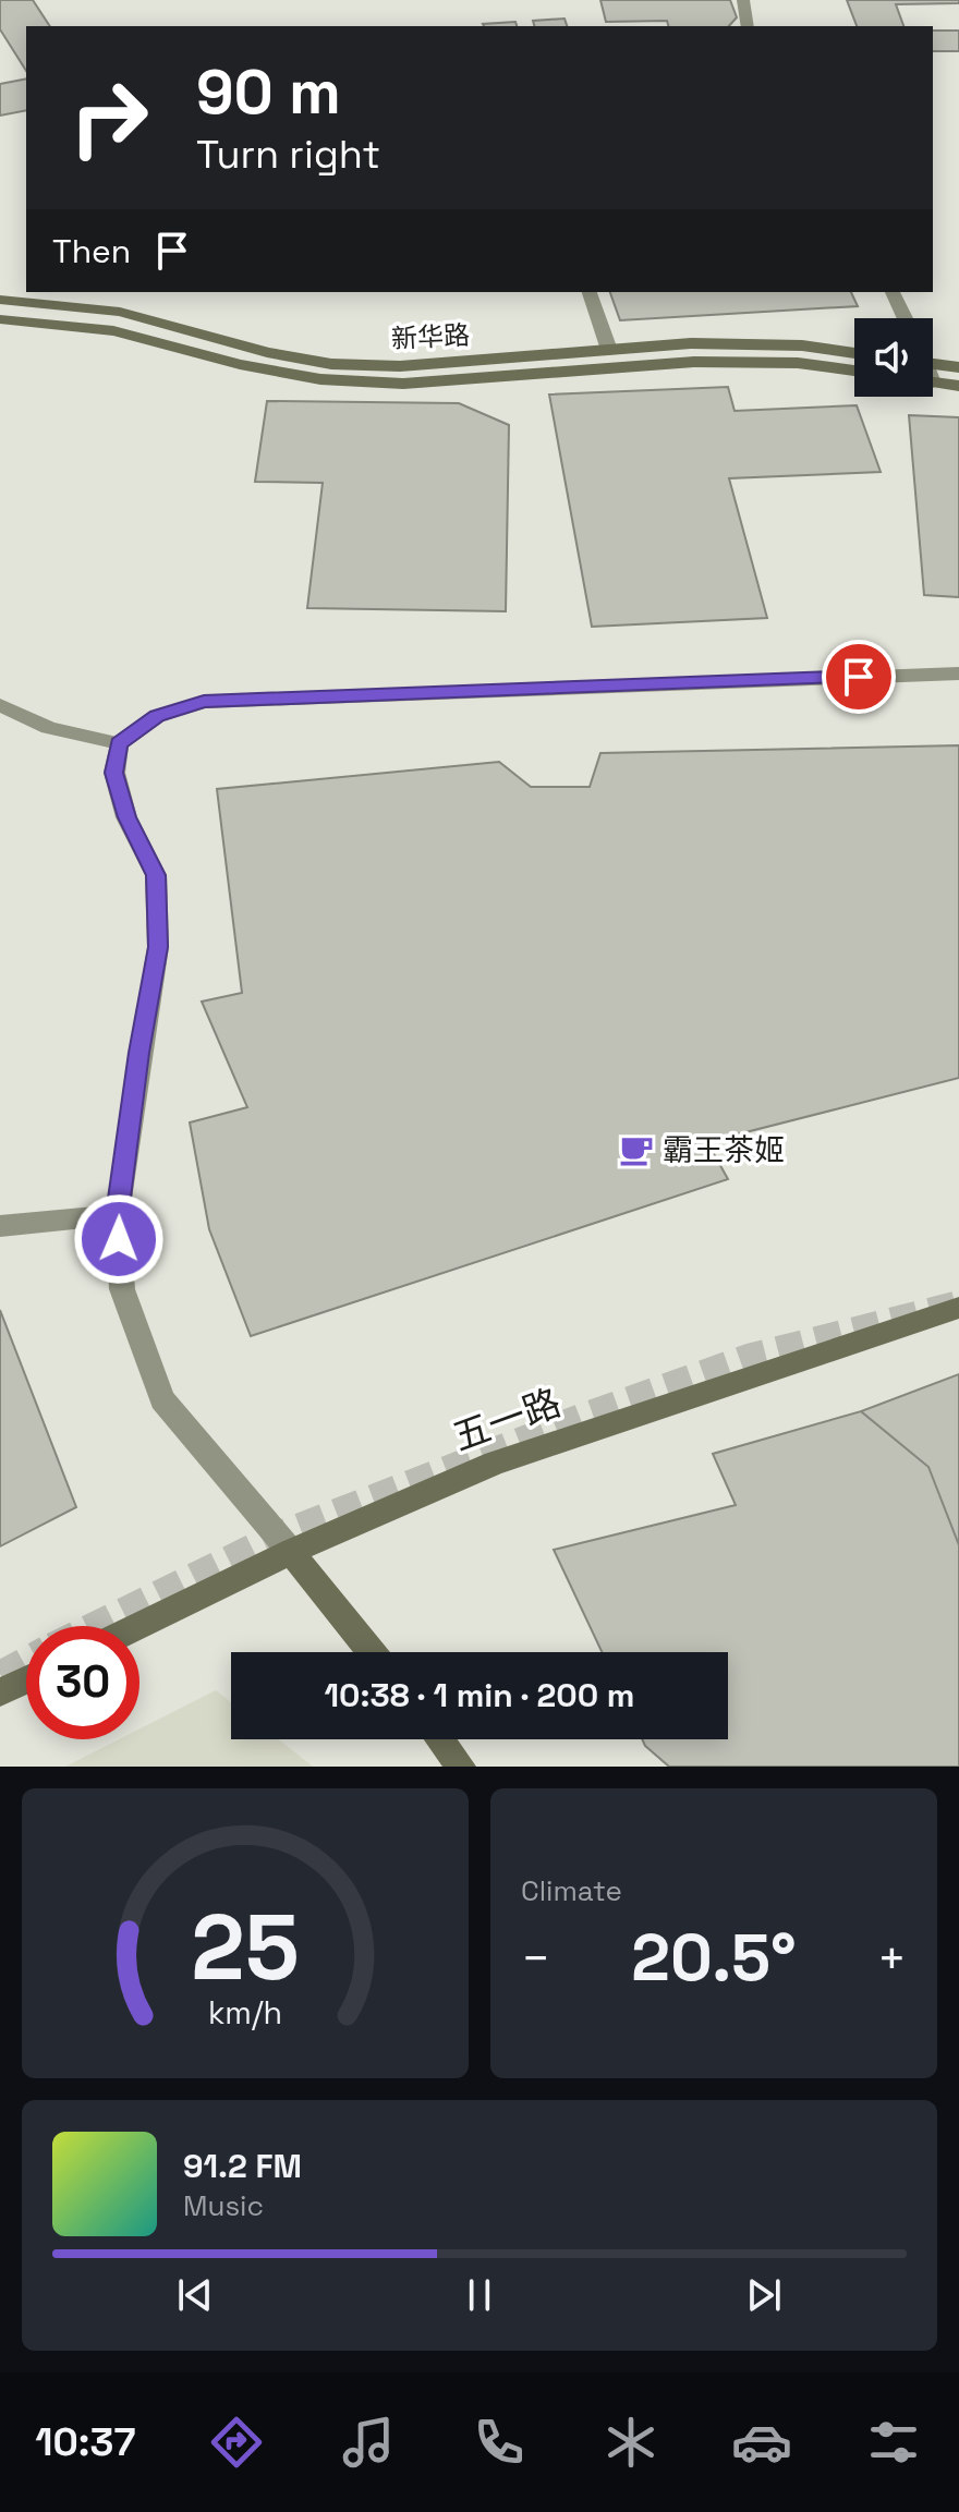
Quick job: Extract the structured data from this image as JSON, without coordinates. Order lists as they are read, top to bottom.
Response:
{
  "streets": {
    "main road": ["新华路", "五一路"]
  },
  "places": {
    "cafe": ["霸王茶姬"]
  },
  "page": {
    "turn": ["90 m", "Turn right"],
    "then": "Then",
    "limit": "30",
    "trip": "10:38 · 1 min · 200 m",
    "tile": "Climate",
    "heat": ["−", "20.5°", "+"],
    "song": ["91.2 FM", "Music"],
    "tabs": "10:37",
    "gauge": ["25", "km/h"]
  }
}
